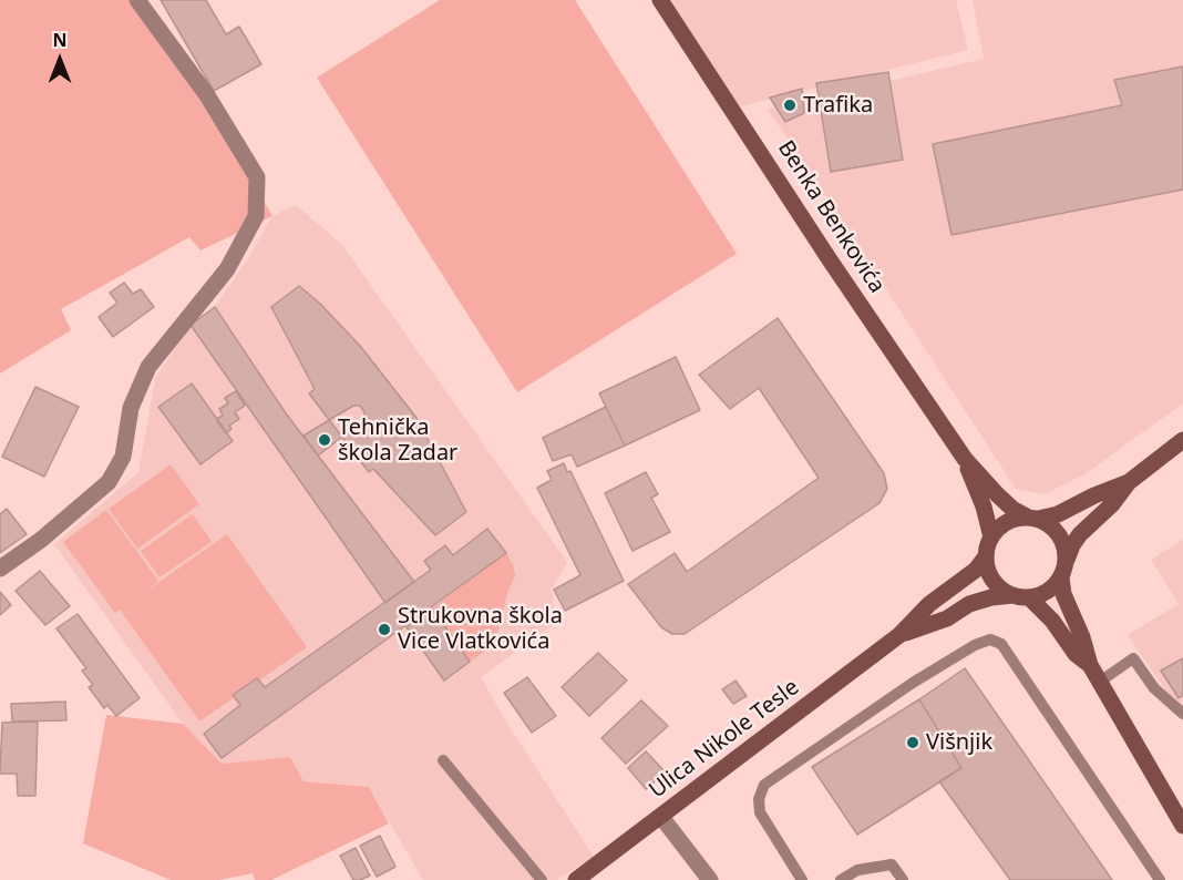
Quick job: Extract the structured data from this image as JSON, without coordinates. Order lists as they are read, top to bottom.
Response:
{
  "streets": {
    "main road": ["Benka Benkovića", "Ulica Nikole Tesle"]
  },
  "crossings": [
    ["Benka Benkovića", "Ulica Nikole Tesle"]
  ],
  "places": [
    "Trafika",
    "Tehnička škola Zadar",
    "Strukovna škola Vice Vlatkovića",
    "Višnjik"
  ],
  "north": "top"
}
